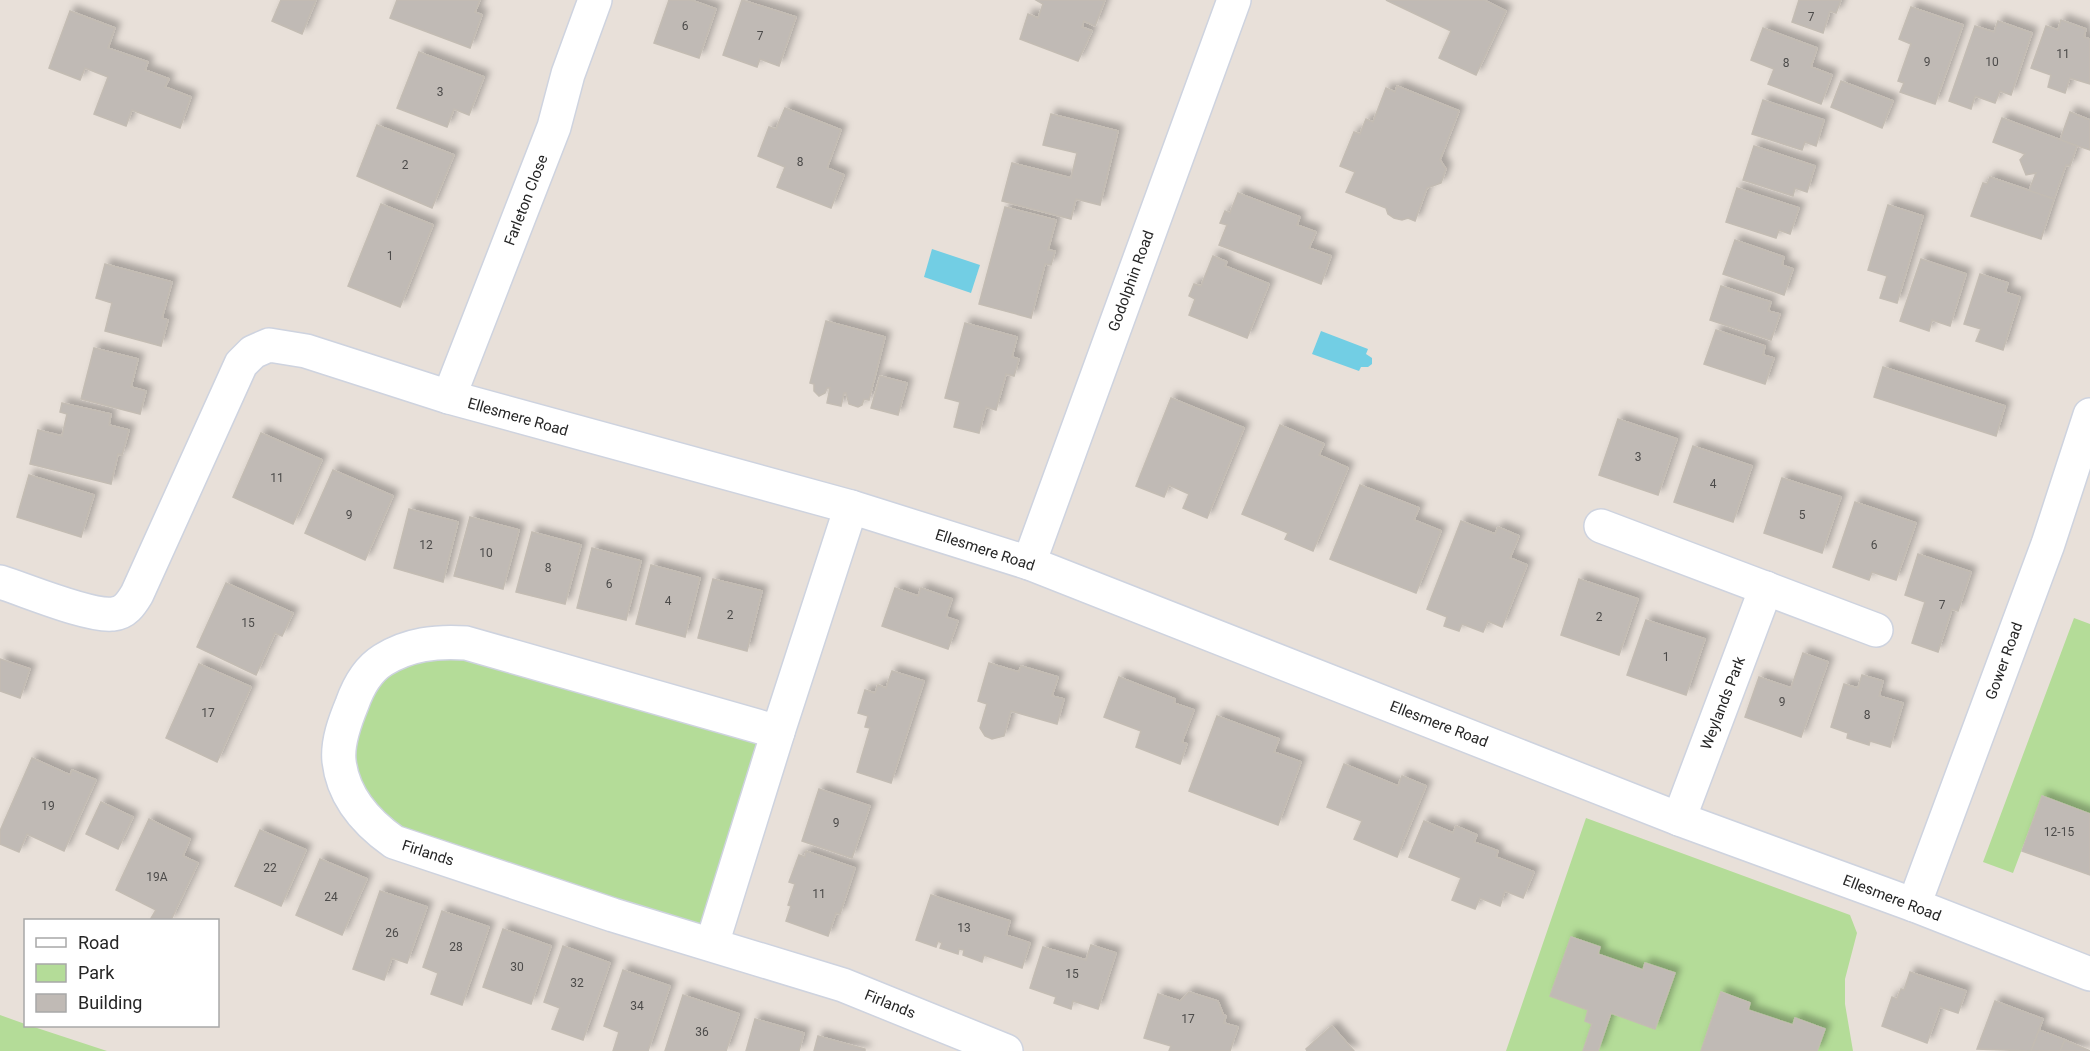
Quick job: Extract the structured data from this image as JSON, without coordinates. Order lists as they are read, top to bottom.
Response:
{
  "streets": {
    "street": [
      "Farleton Close",
      "Godolphin Road",
      "Ellesmere Road",
      "Gower Road",
      "Weylands Park",
      "Firlands"
    ]
  },
  "crossings": [
    ["Farleton Close", "Ellesmere Road"],
    ["Godolphin Road", "Ellesmere Road"],
    ["Ellesmere Road", "Gower Road"],
    ["Ellesmere Road", "Weylands Park"]
  ],
  "house_numbers": [
    "7",
    "6",
    "7",
    "11",
    "9",
    "10",
    "8",
    "3",
    "8",
    "2",
    "1",
    "3",
    "11",
    "4",
    "9",
    "5",
    "12",
    "6",
    "10",
    "8",
    "6",
    "4",
    "7",
    "2",
    "2",
    "15",
    "1",
    "9",
    "17",
    "8",
    "19",
    "9",
    "12-15",
    "22",
    "19A",
    "11",
    "24",
    "13",
    "26",
    "28",
    "30",
    "15",
    "32",
    "34",
    "17",
    "36"
  ],
  "legend": ["Road", "Park", "Building"]
}
